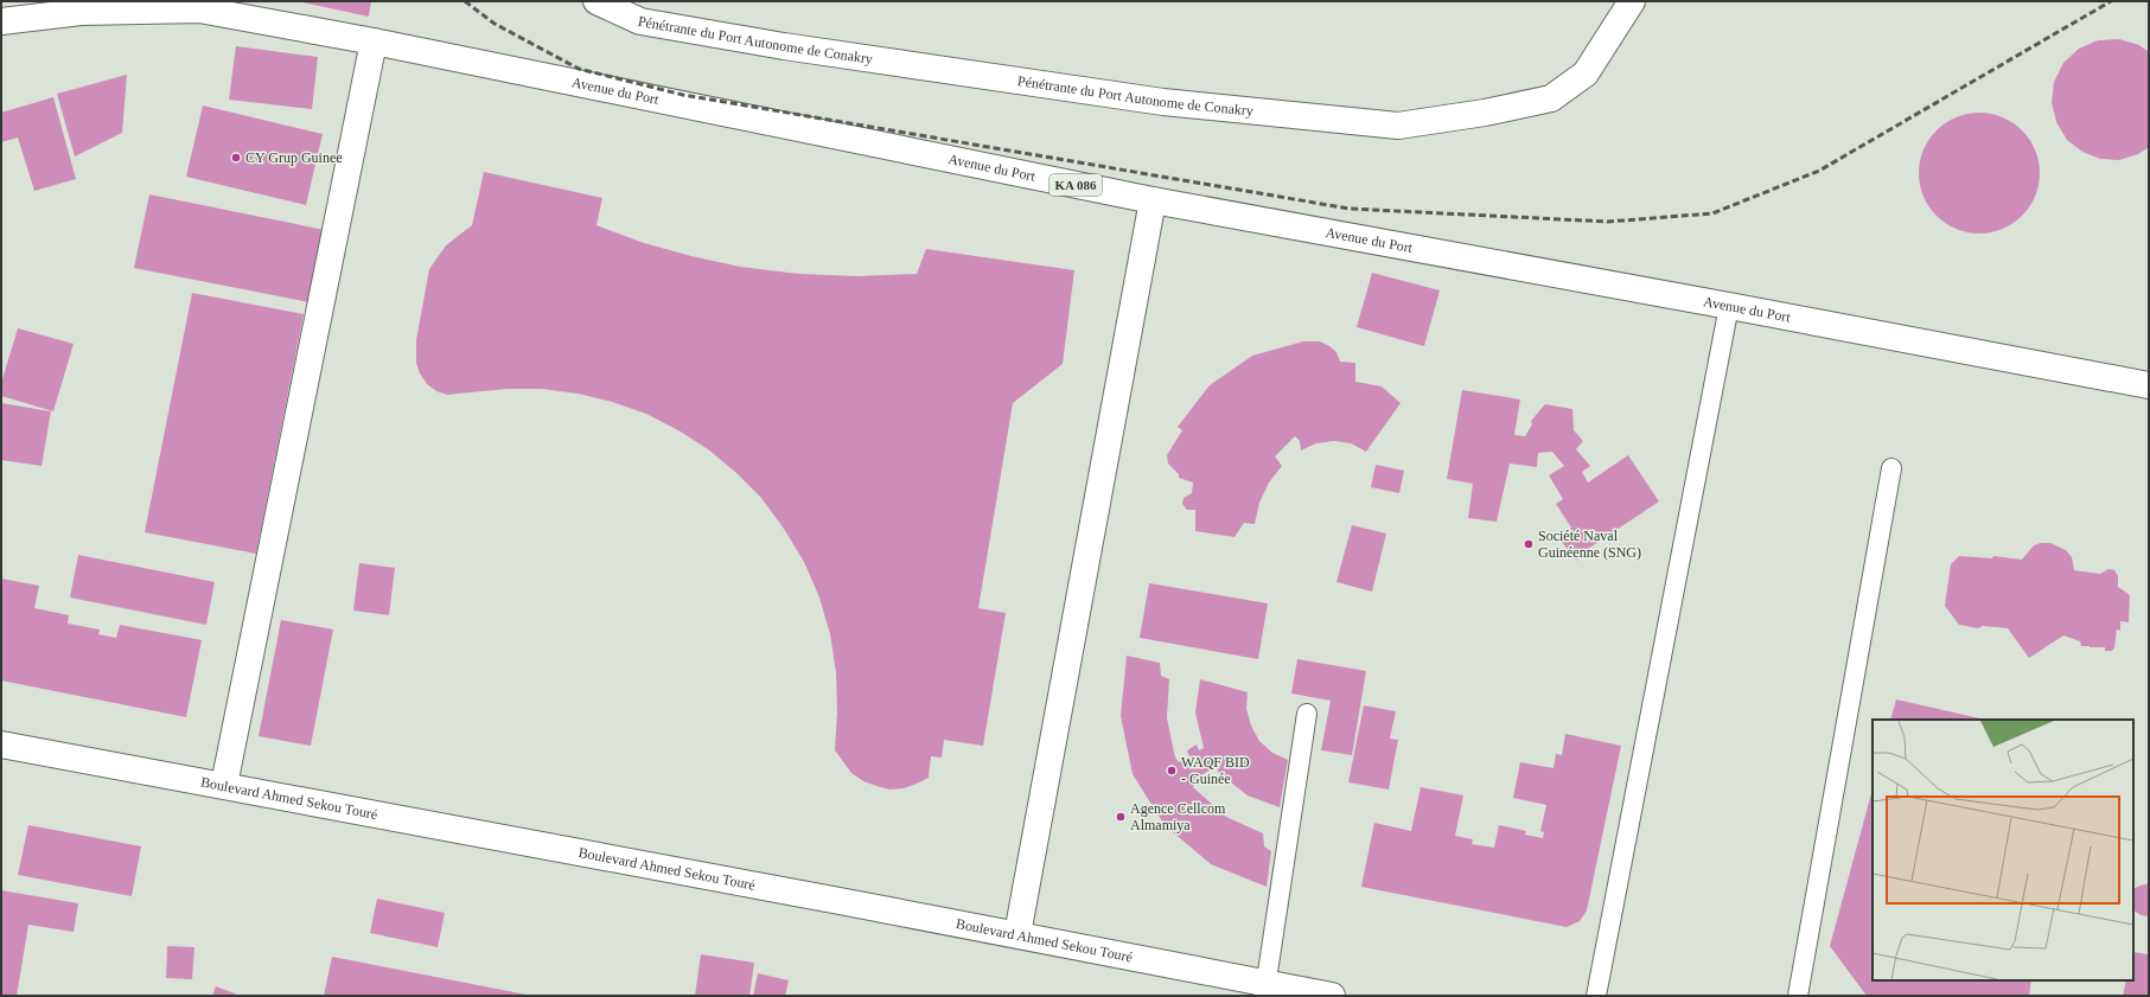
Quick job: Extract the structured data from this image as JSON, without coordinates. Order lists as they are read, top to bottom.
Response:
{
  "streets": {
    "street": [
      "Pénétrante du Port Autonome de Conakry",
      "Avenue du Port",
      "KA 086",
      "Boulevard Ahmed Sekou Touré"
    ]
  },
  "places": [
    "CY Grup Guinee",
    "Société Naval Guinéenne (SNG)",
    "WAQF BID - Guinée",
    "Agence Cellcom Almamiya"
  ]
}
